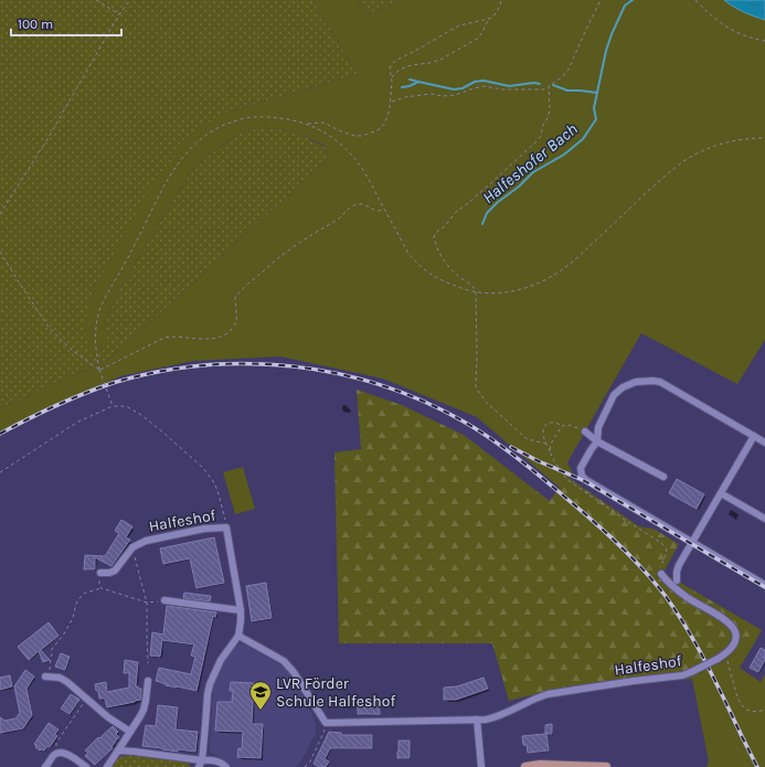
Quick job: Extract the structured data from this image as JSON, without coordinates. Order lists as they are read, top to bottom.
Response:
{
  "streets": {
    "street": ["Halfeshof"]
  },
  "water": ["Halfeshofer Bach"],
  "places": {
    "school or university": ["LVR Förder Schule Halfeshof"]
  },
  "scale_bar": "100 m"
}
